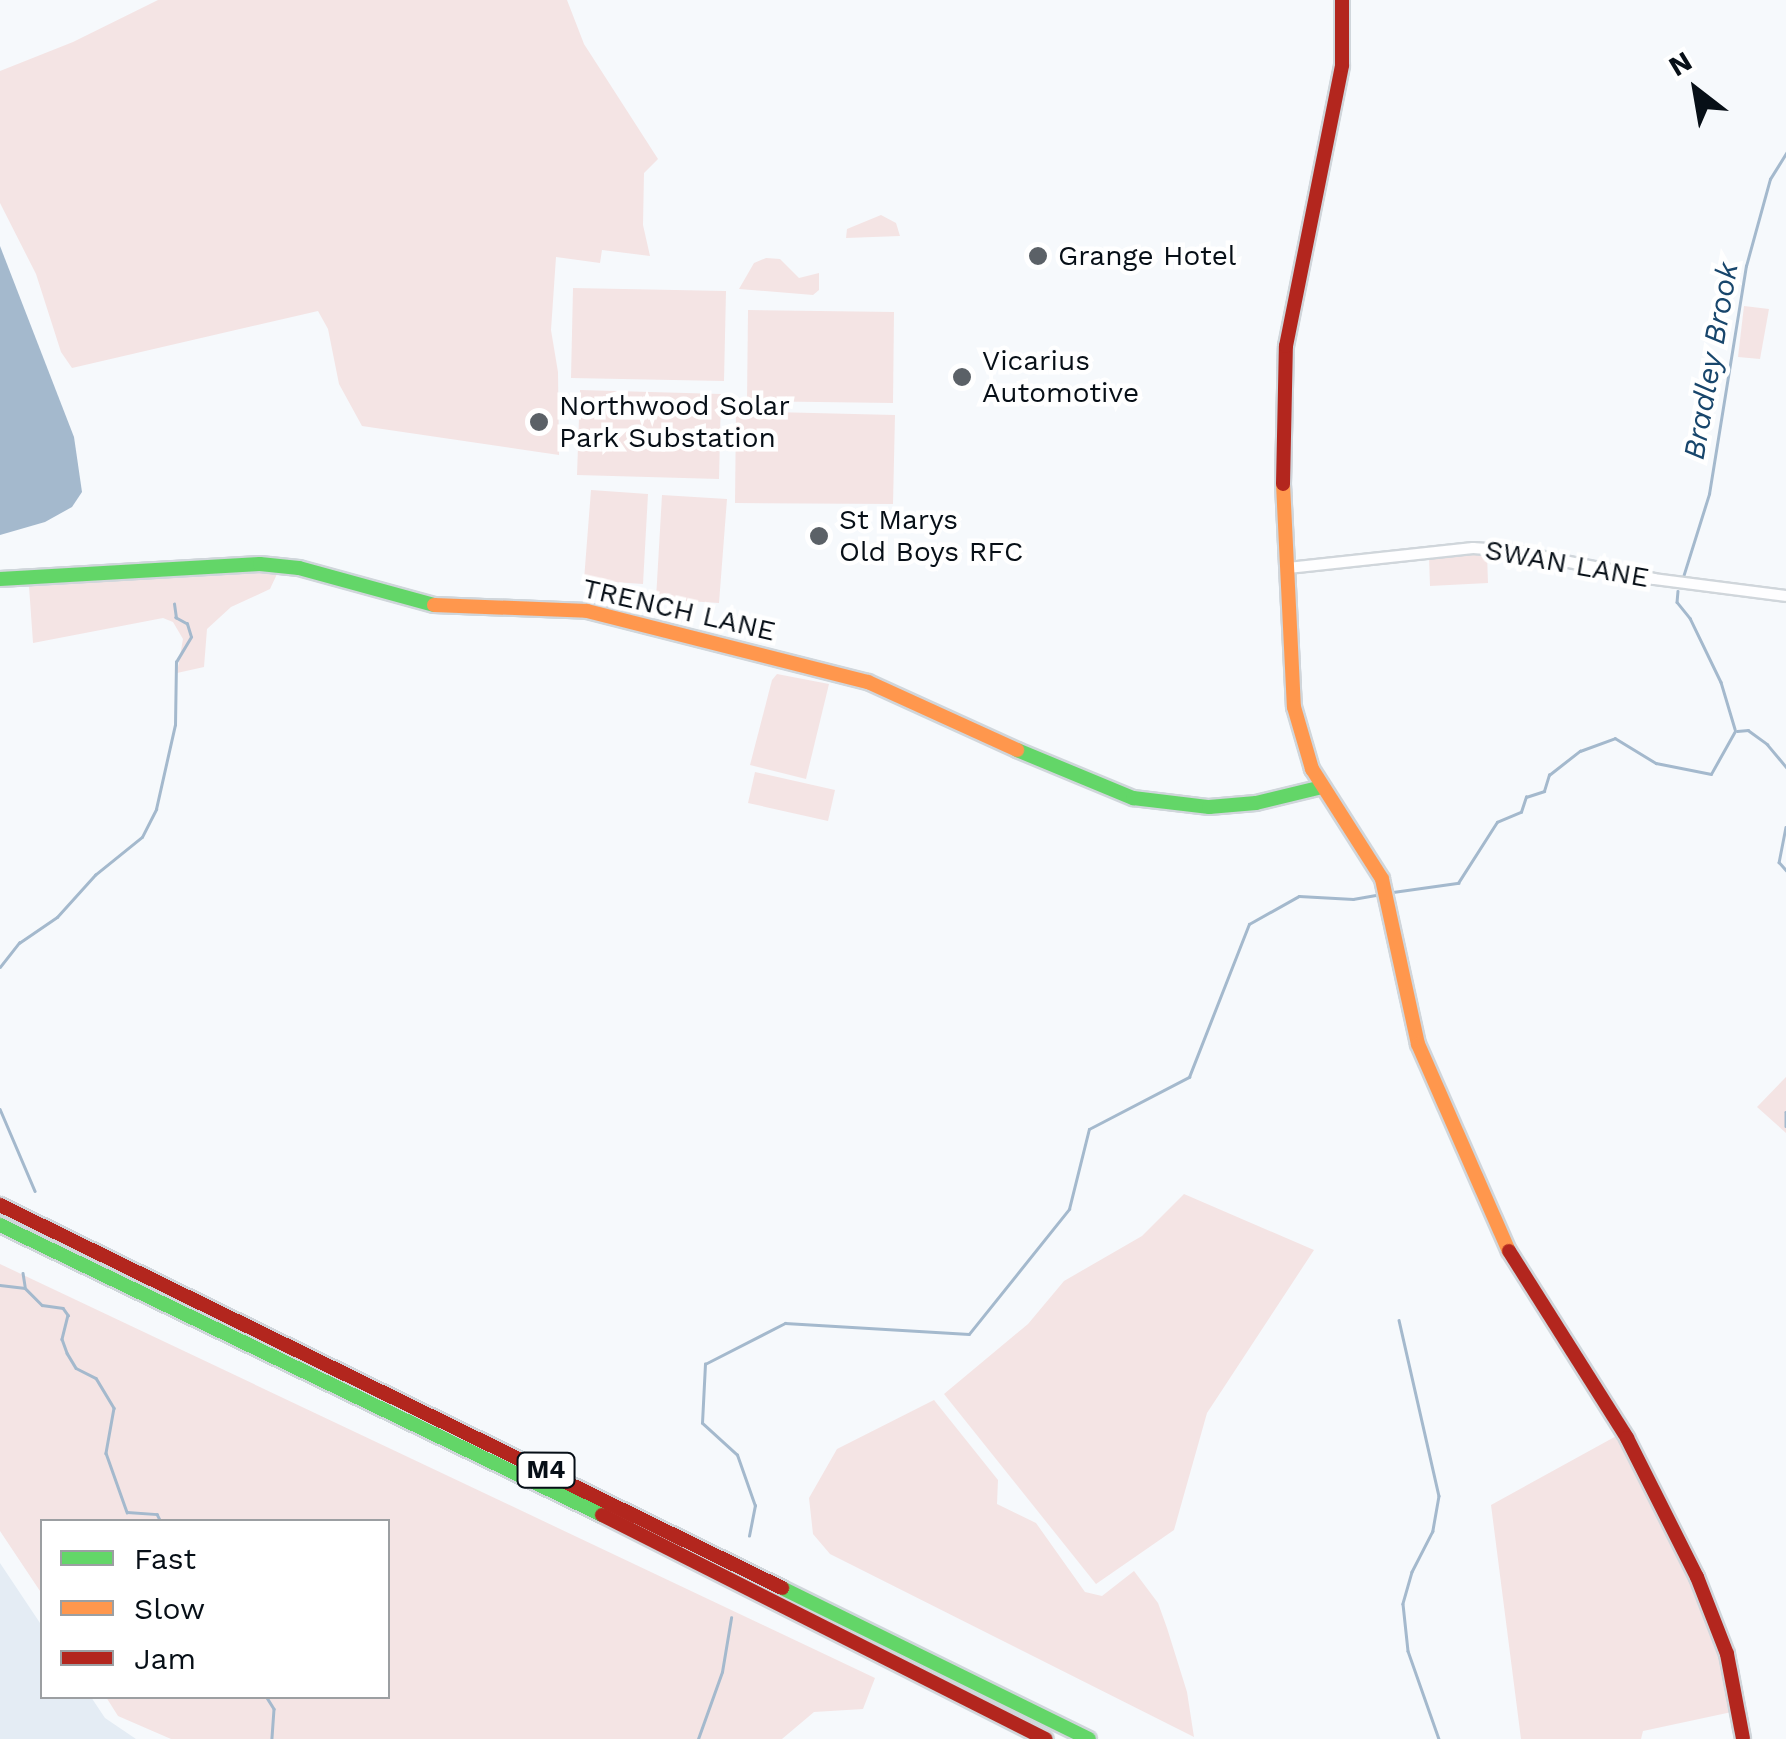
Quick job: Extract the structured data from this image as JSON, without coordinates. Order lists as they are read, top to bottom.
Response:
{
  "streets": {
    "main road": ["TRENCH LANE", "M4"],
    "street": ["SWAN LANE"]
  },
  "water": ["Bradley Brook"],
  "places": [
    "Grange Hotel",
    "Vicarius Automotive",
    "Northwood Solar Park Substation",
    "St Marys Old Boys RFC"
  ],
  "legend": ["Fast", "Slow", "Jam"],
  "north": "top left"
}
